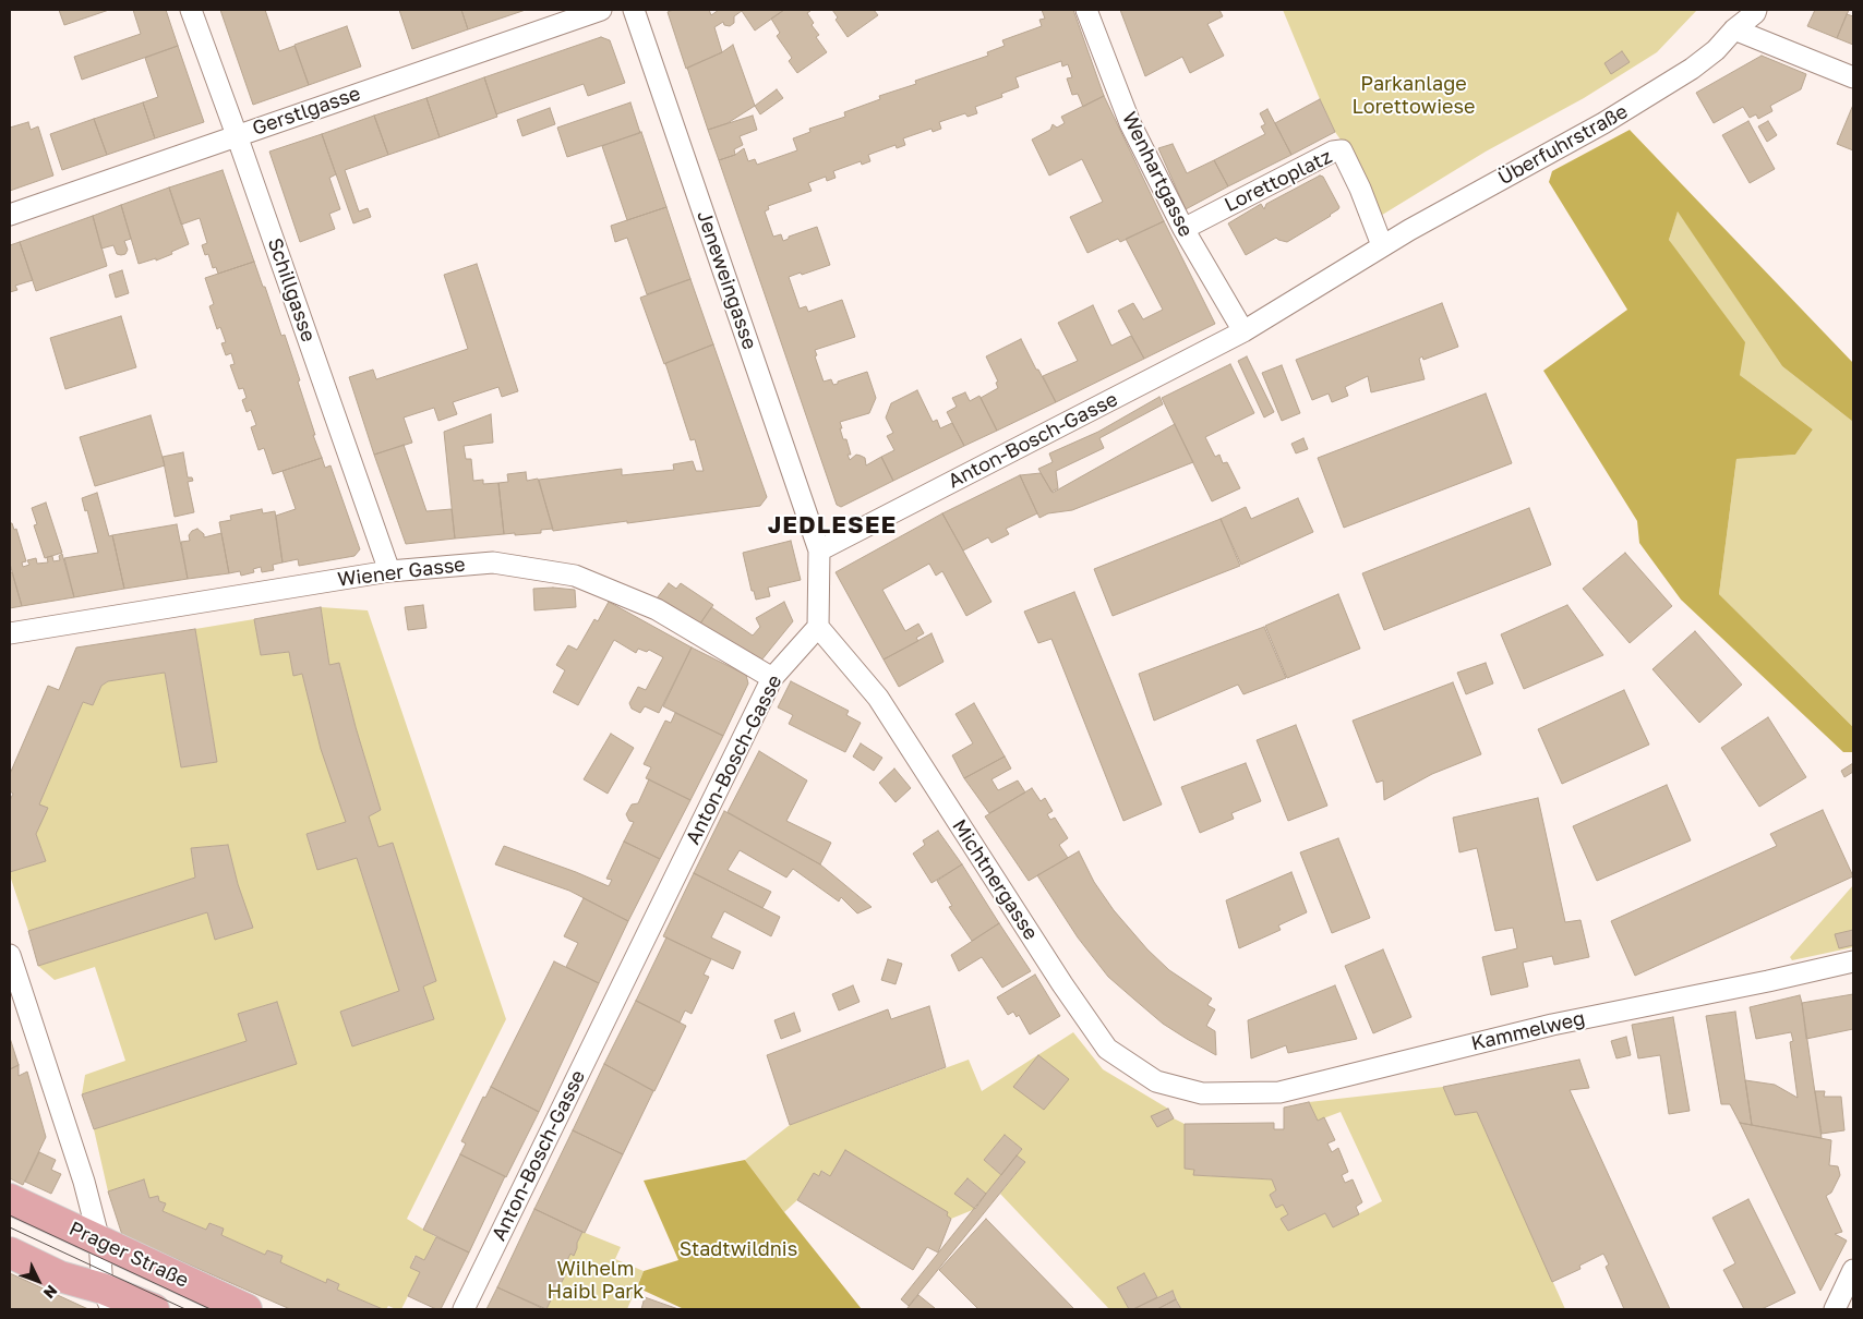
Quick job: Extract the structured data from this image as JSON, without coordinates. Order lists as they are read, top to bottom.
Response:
{
  "streets": {
    "main road": ["Prager Straße"],
    "street": [
      "Gerstlgasse",
      "Überfuhrstraße",
      "Wenhartgasse",
      "Lorettoplatz",
      "Jeneweingasse",
      "Schillgasse",
      "Anton-Bosch-Gasse",
      "Wiener Gasse",
      "Michtnergasse",
      "Kammelweg"
    ]
  },
  "crossings": [
    ["Gerstlgasse", "Schillgasse"],
    ["Überfuhrstraße", "Lorettoplatz"],
    ["Wenhartgasse", "Lorettoplatz"],
    ["Wenhartgasse", "Anton-Bosch-Gasse"],
    ["Jeneweingasse", "Anton-Bosch-Gasse"],
    ["Schillgasse", "Wiener Gasse"],
    ["Anton-Bosch-Gasse", "Wiener Gasse"],
    ["Anton-Bosch-Gasse", "Michtnergasse"],
    ["Michtnergasse", "Kammelweg"]
  ],
  "districts": ["JEDLESEE"],
  "parks": ["Parkanlage Lorettowiese", "Stadtwildnis", "Wilhelm Haibl Park"],
  "north": "bottom right"
}
